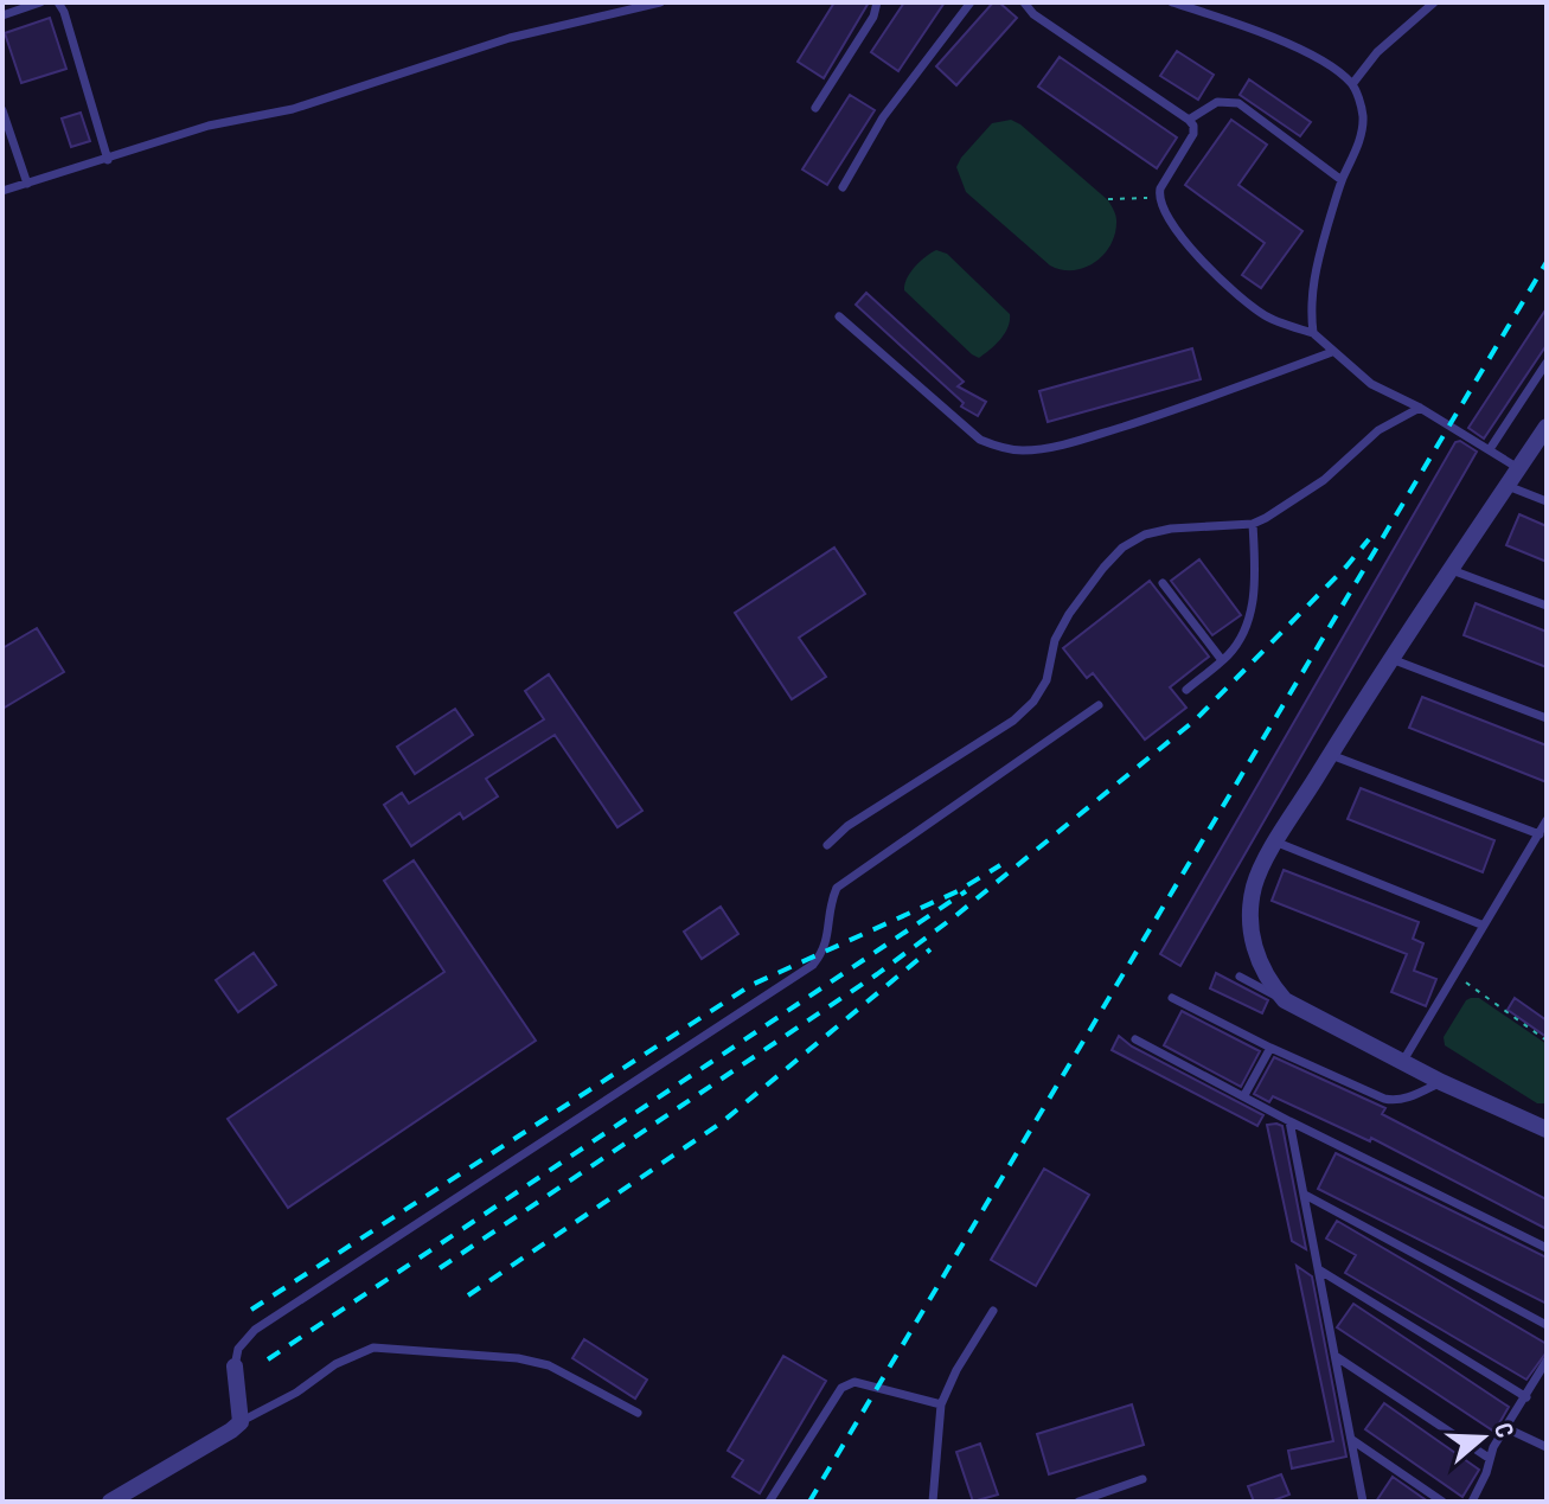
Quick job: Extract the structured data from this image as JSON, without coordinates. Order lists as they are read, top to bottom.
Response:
{
  "north": "right"
}
